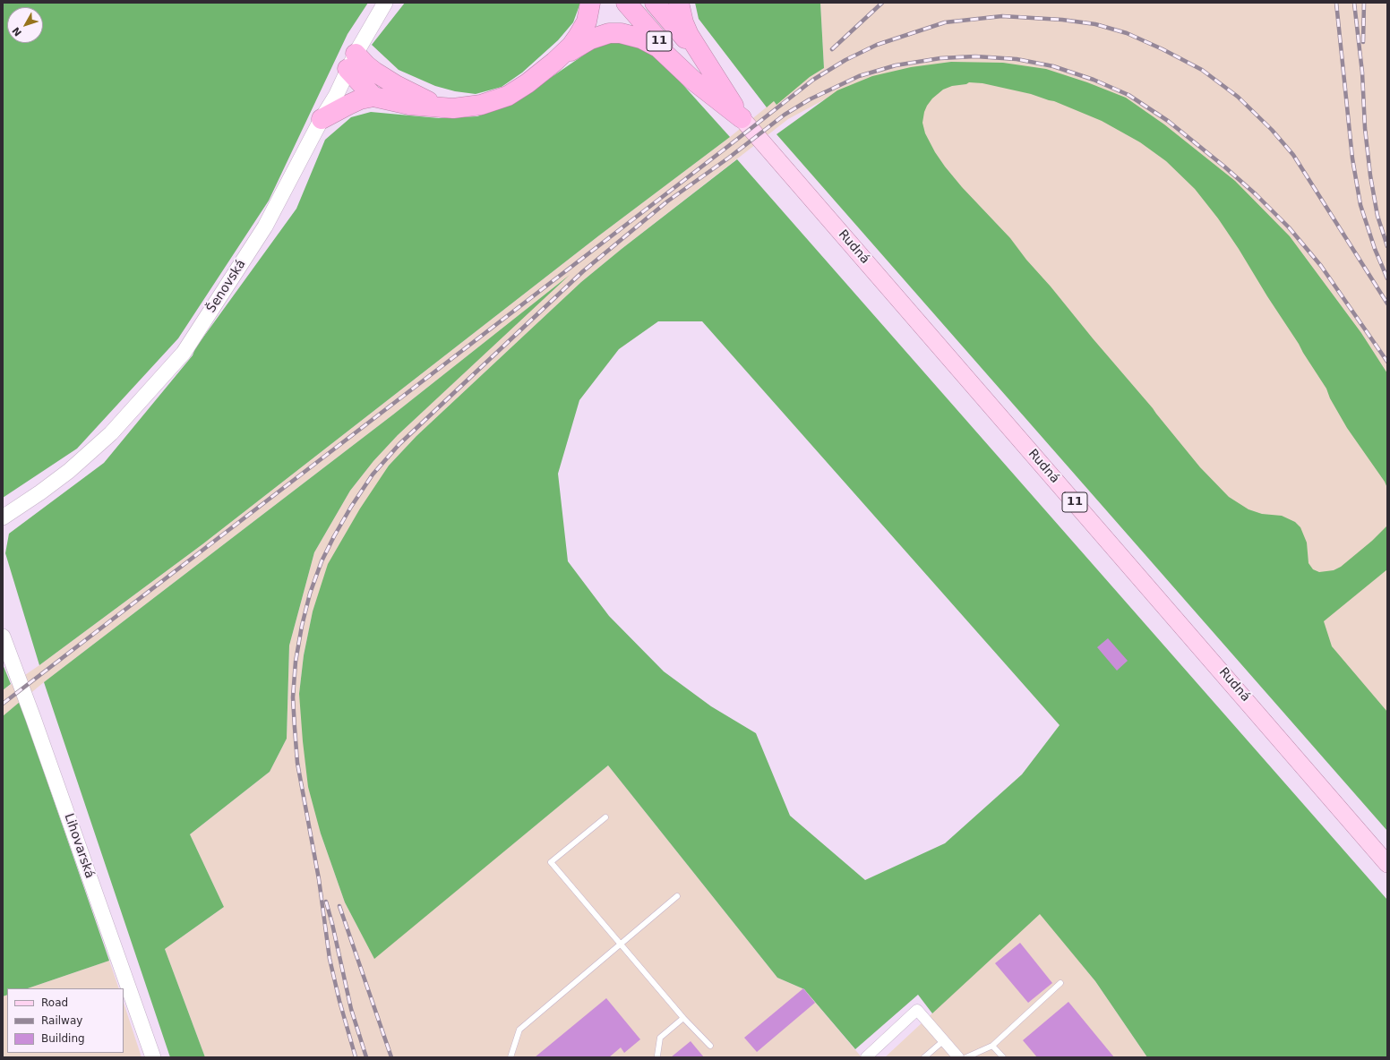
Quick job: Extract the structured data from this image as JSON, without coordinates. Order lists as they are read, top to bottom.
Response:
{
  "streets": {
    "highway": ["11"],
    "main road": ["Rudná"],
    "street": ["Šenovská", "Lihovarská"]
  },
  "crossings": [
    ["11", "Rudná"]
  ],
  "legend": ["Road", "Railway", "Building"],
  "north": "bottom left"
}
